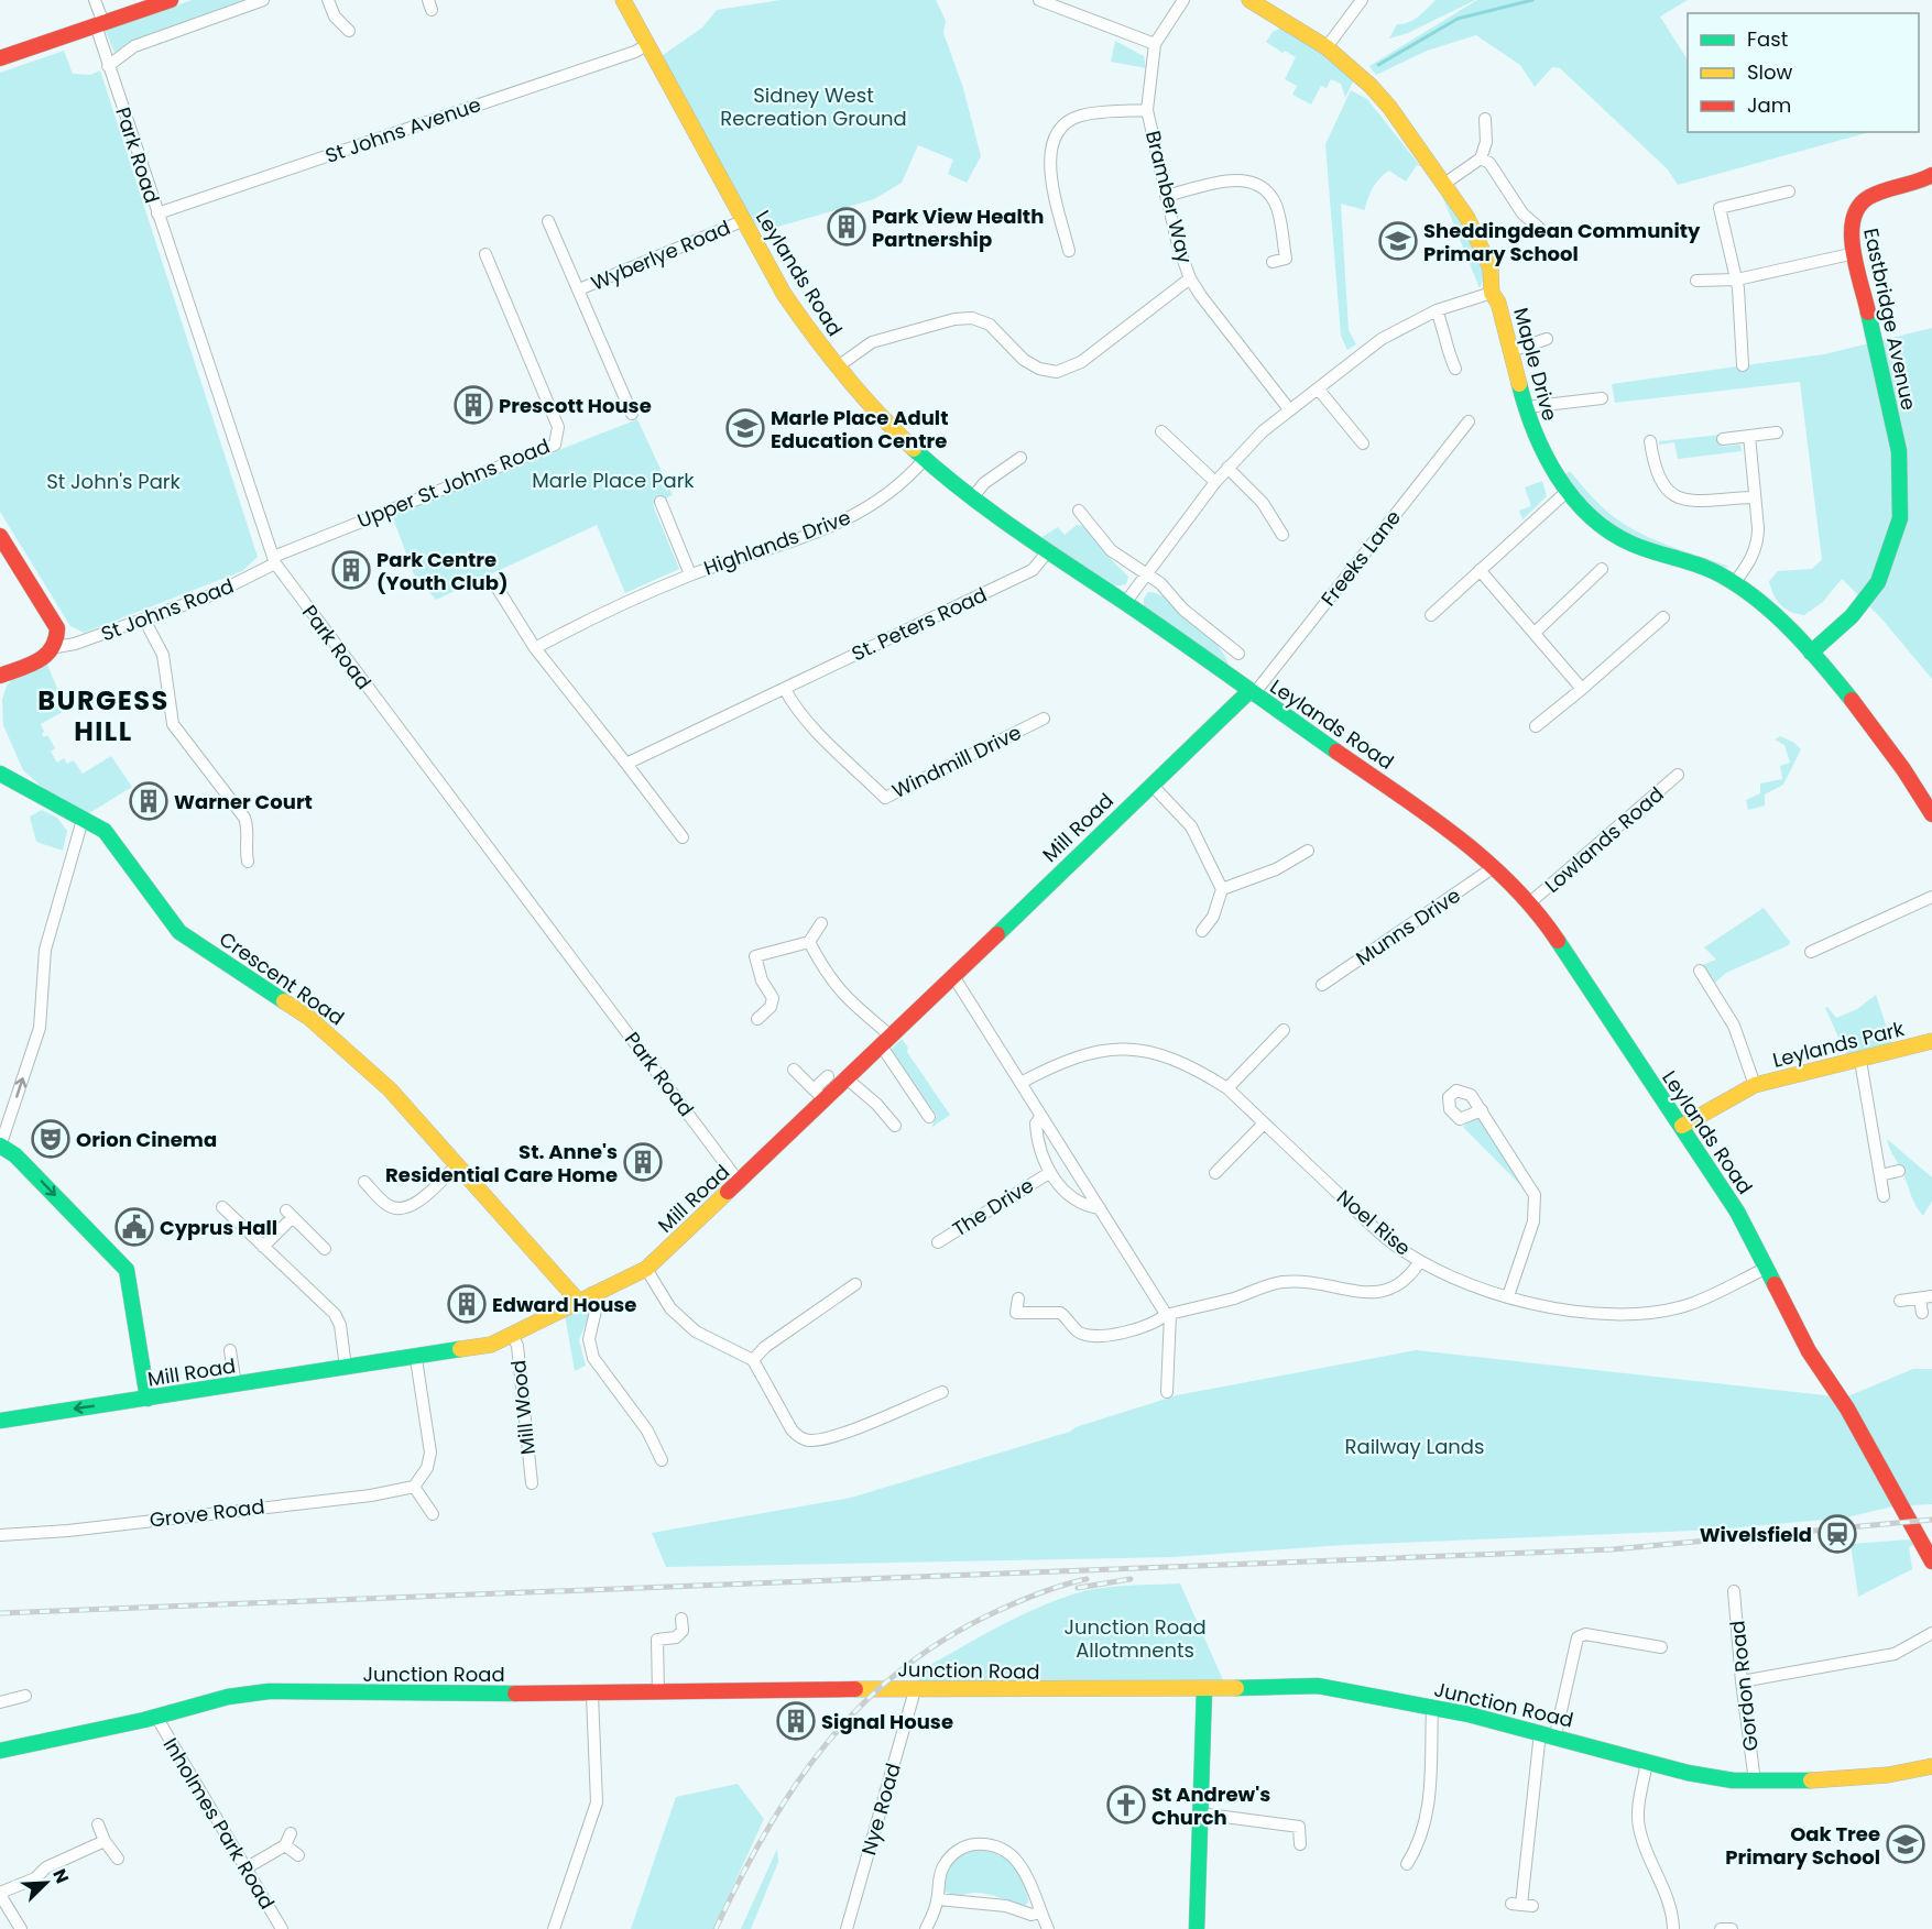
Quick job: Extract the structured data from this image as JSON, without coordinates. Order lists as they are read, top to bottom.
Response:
{
  "streets": {
    "street": [
      "St Johns Avenue",
      "Park Road",
      "Bramber Way",
      "Wyberlye Road",
      "Leylands Road",
      "Eastbridge Avenue",
      "Maple Drive",
      "Upper St Johns Road",
      "Highlands Drive",
      "Freeks Lane",
      "St Johns Road",
      "St. Peters Road",
      "Windmill Drive",
      "Mill Road",
      "Lowlands Road",
      "Munns Drive",
      "Crescent Road",
      "Leylands Park",
      "The Drive",
      "Noel Rise",
      "Mill Wood",
      "Grove Road",
      "Junction Road",
      "Gordon Road",
      "Nye Road",
      "Inholmes Park Road"
    ]
  },
  "crossings": [
    ["St Johns Avenue", "Park Road"],
    ["St Johns Avenue", "Leylands Road"],
    ["Park Road", "Upper St Johns Road"],
    ["Park Road", "St Johns Road"],
    ["Park Road", "Mill Road"],
    ["Wyberlye Road", "Leylands Road"],
    ["Leylands Road", "Highlands Drive"],
    ["Leylands Road", "Freeks Lane"],
    ["Leylands Road", "St. Peters Road"],
    ["Leylands Road", "Mill Road"],
    ["Leylands Road", "Lowlands Road"],
    ["Leylands Road", "Munns Drive"],
    ["Leylands Road", "Leylands Park"],
    ["Leylands Road", "Noel Rise"],
    ["Eastbridge Avenue", "Maple Drive"],
    ["Upper St Johns Road", "St Johns Road"],
    ["Freeks Lane", "Mill Road"],
    ["St. Peters Road", "Windmill Drive"],
    ["Mill Road", "Crescent Road"],
    ["Mill Road", "Mill Wood"],
    ["Junction Road", "Gordon Road"],
    ["Junction Road", "Nye Road"],
    ["Junction Road", "Inholmes Park Road"]
  ],
  "districts": ["BURGESS HILL"],
  "parks": [
    "Sidney West Recreation Ground",
    "Marle Place Park",
    "St John's Park",
    "Railway Lands",
    "Junction Road Allotmnents"
  ],
  "places": {
    "building": [
      "Park View Health Partnership",
      "Prescott House",
      "Park Centre (Youth Club)",
      "Warner Court",
      "St. Anne's Residential Care Home",
      "Edward House",
      "Signal House"
    ],
    "school or university": ["Sheddingdean Community Primary School", "Marle Place Adult Education Centre", "Oak Tree Primary School"],
    "theatre": ["Orion Cinema"],
    "public building": ["Cyprus Hall"],
    "station": ["Wivelsfield"],
    "church": ["St Andrew's Church"]
  },
  "legend": ["Fast", "Slow", "Jam"],
  "north": "top right"
}
